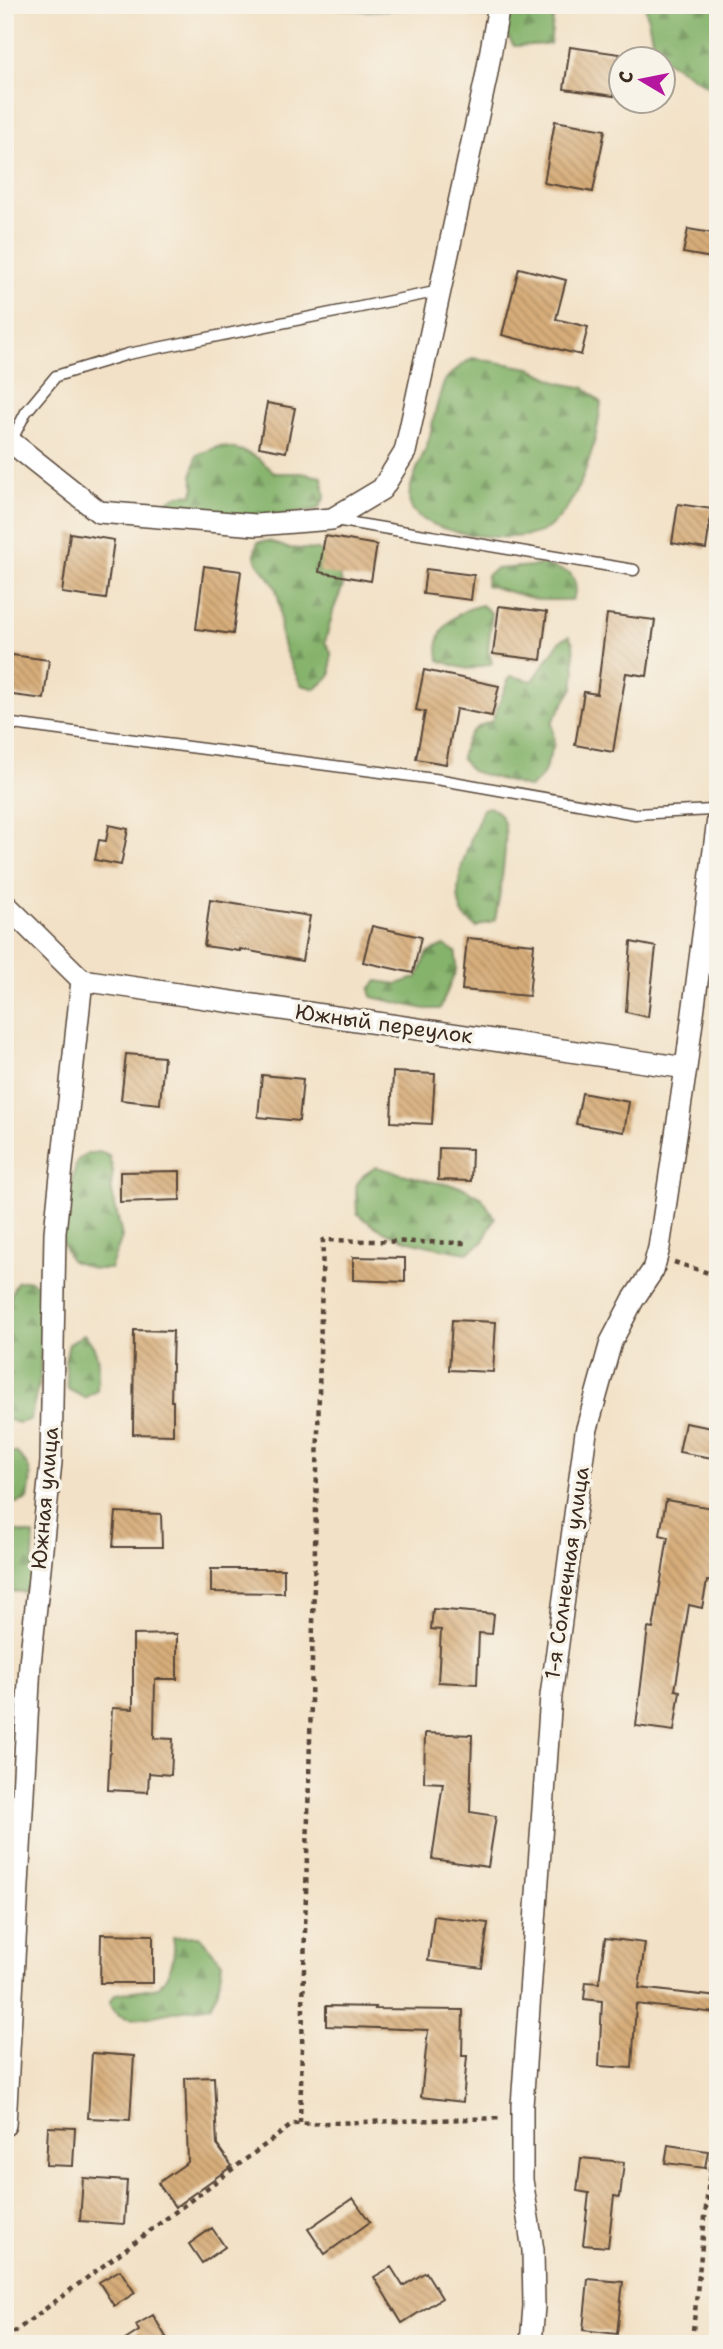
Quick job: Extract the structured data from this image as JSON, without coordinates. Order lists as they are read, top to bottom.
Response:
{
  "streets": {
    "street": ["Южный переулок", "Южная улица", "1-я Солнечная улица"]
  },
  "crossings": [
    ["Южный переулок", "Южная улица"],
    ["Южный переулок", "1-я Солнечная улица"]
  ],
  "north": "left"
}
